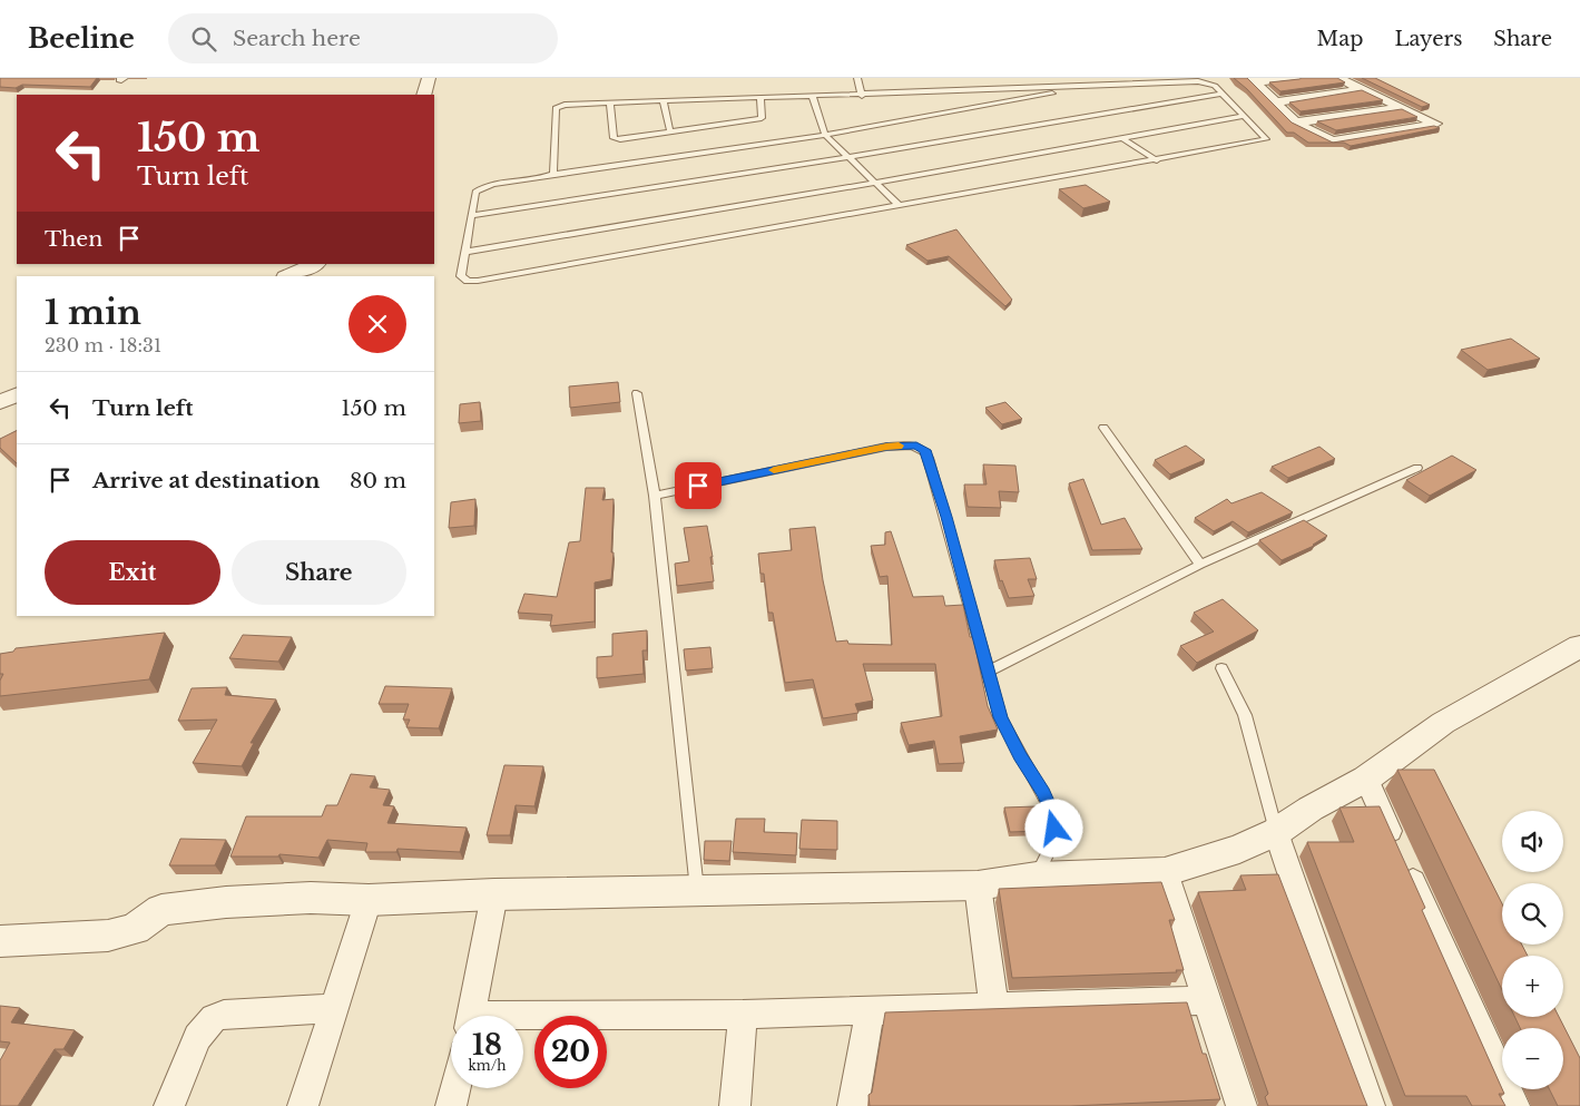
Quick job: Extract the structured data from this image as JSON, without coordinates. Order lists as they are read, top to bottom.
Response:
{
  "page": {
    "header": "Beeline",
    "search": "Search here",
    "nav": ["Map", "Layers", "Share"],
    "turn": ["150 m", "Turn left"],
    "then": "Then",
    "heading": ["1 min", "230 m · 18:31"],
    "list": [
      {
        "name": "Turn left",
        "value": "150 m"
      },
      {
        "name": "Arrive at destination",
        "value": "80 m"
      }
    ],
    "buttons": ["Exit", "Share"],
    "map_buttons": ["+", "−"],
    "speed": "18 km/h",
    "limit": "20"
  }
}
